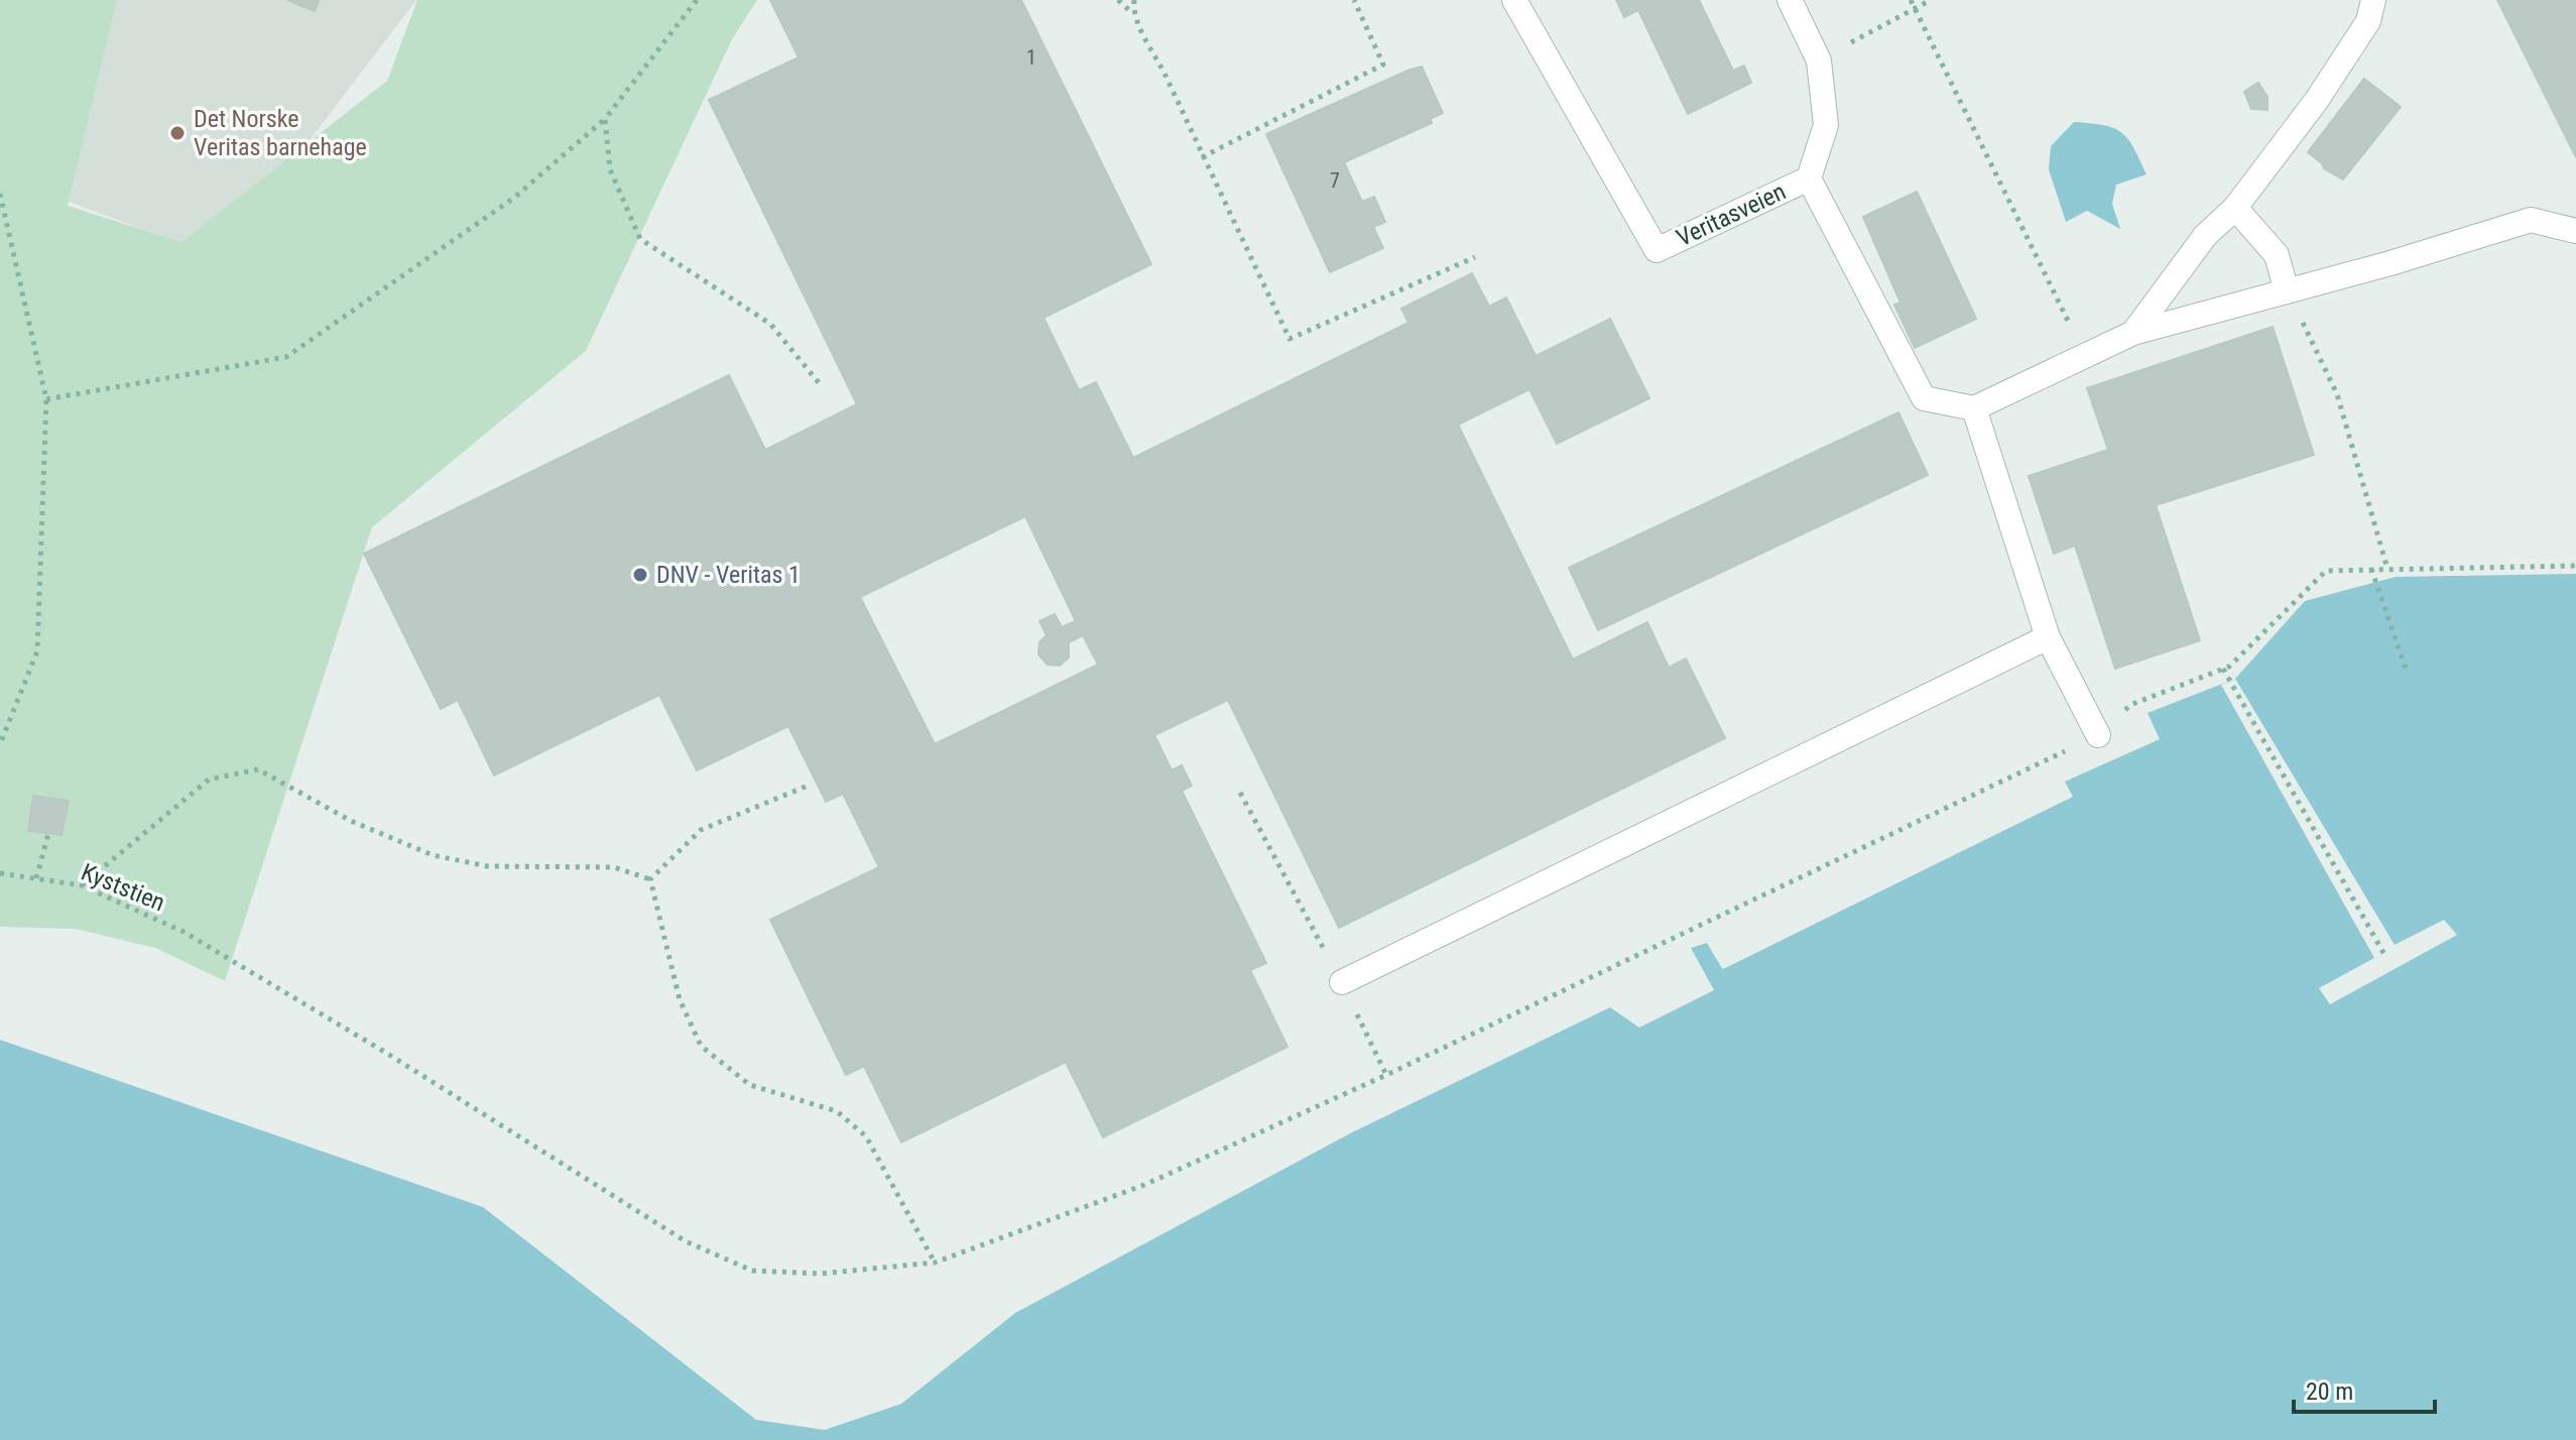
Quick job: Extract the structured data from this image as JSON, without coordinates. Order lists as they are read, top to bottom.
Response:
{
  "streets": {
    "lane": ["Veritasveien"],
    "path": ["Kyststien"]
  },
  "places": ["Det Norske Veritas barnehage", "DNV - Veritas 1"],
  "house_numbers": ["1", "7"],
  "scale_bar": "20 m"
}
